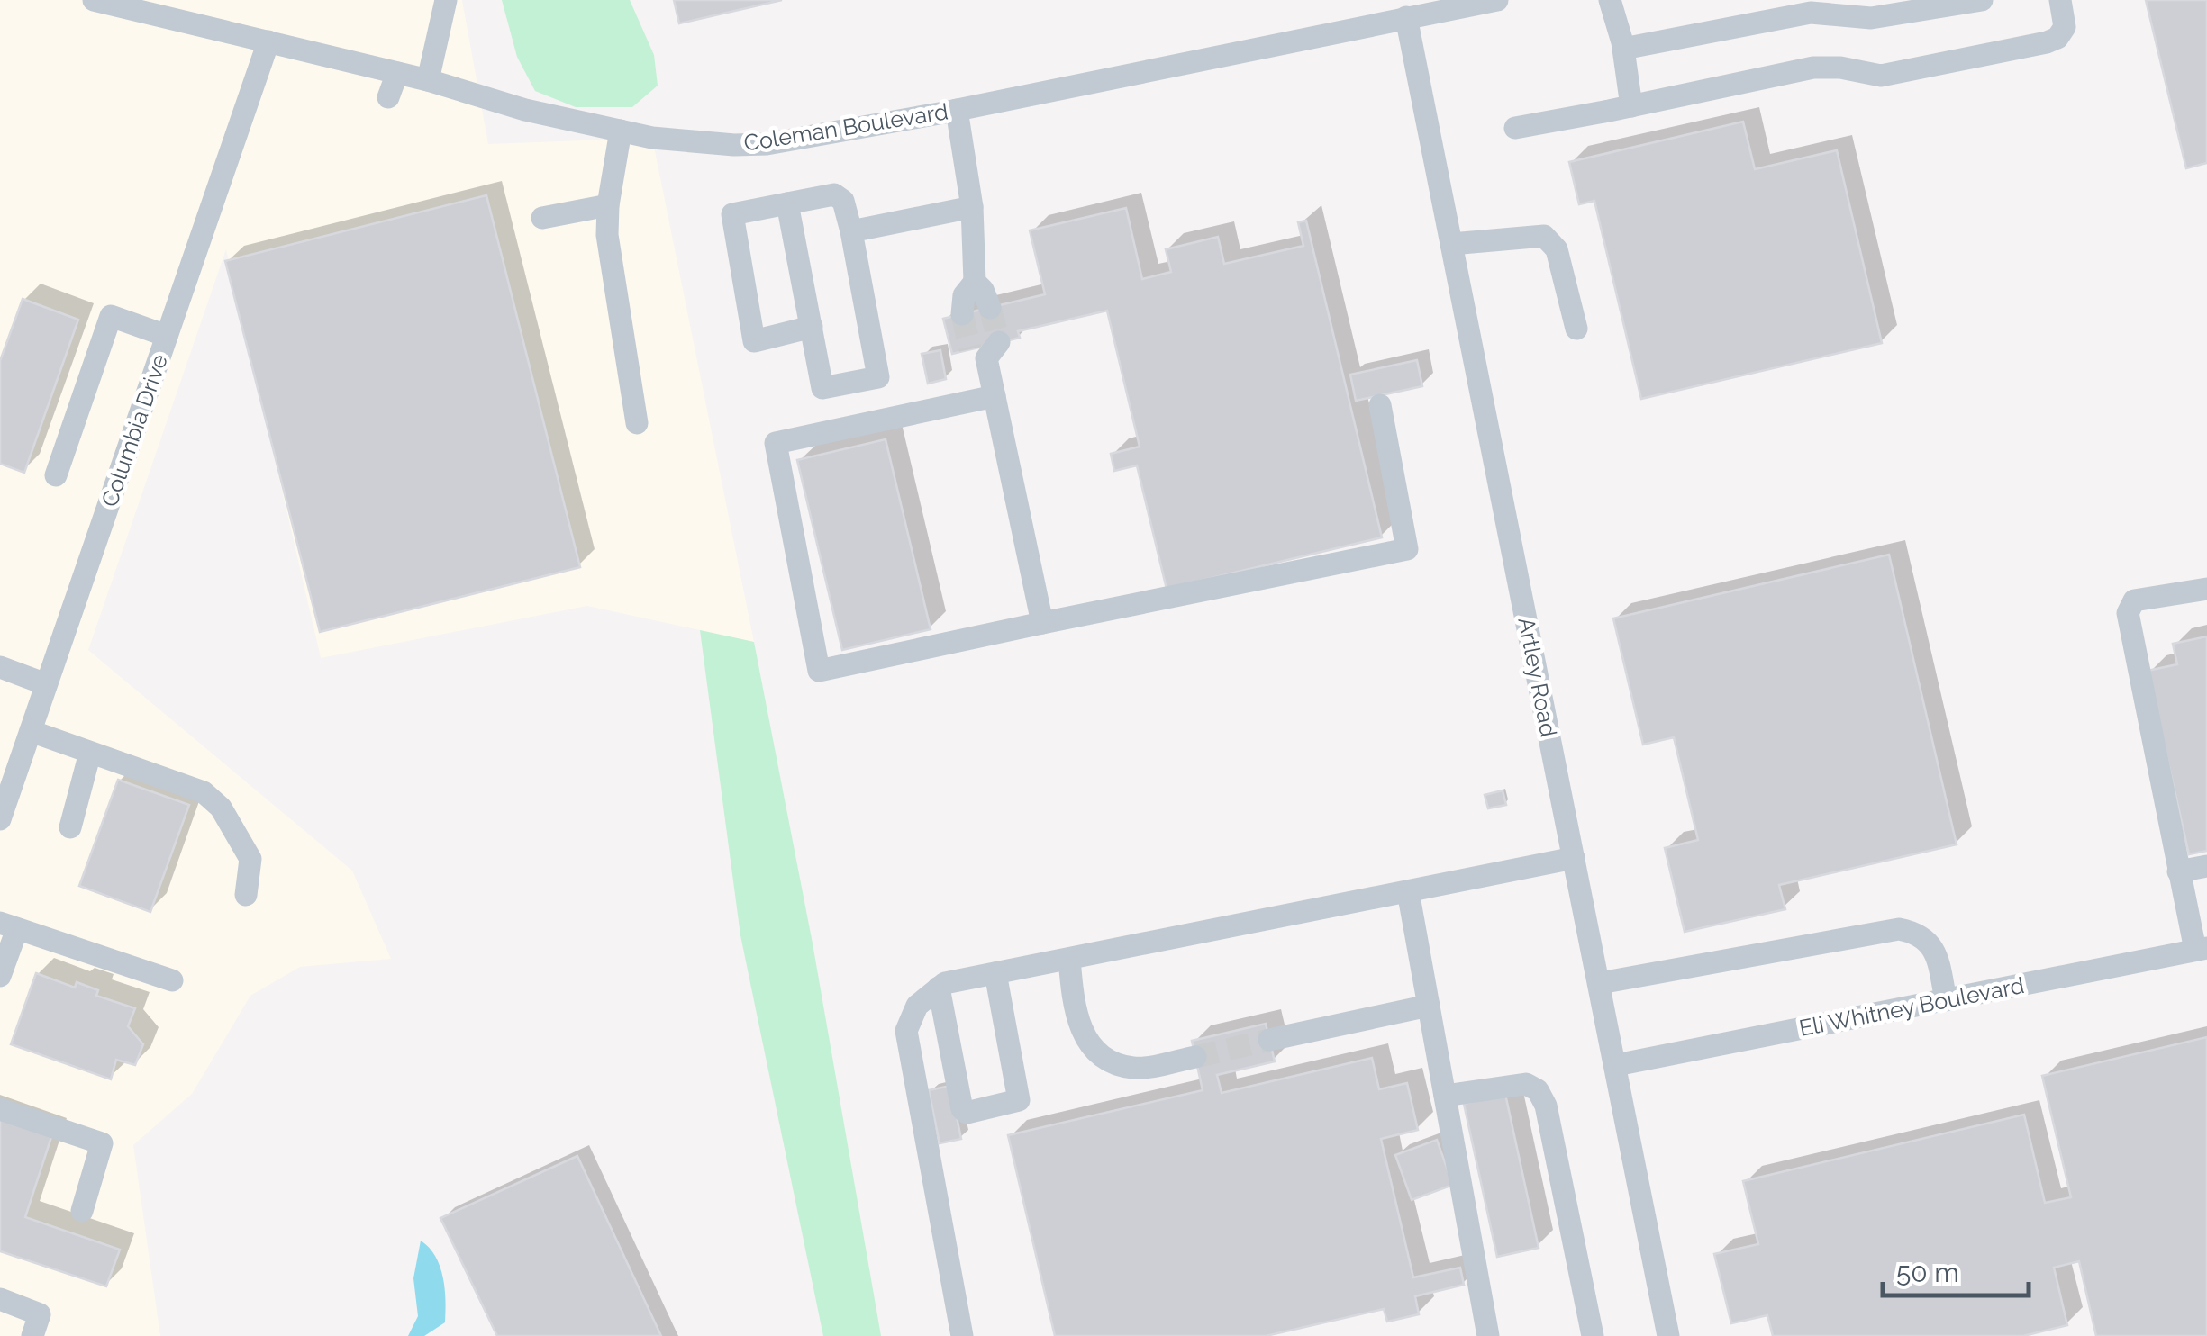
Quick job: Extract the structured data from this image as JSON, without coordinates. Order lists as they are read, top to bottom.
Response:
{
  "streets": {
    "street": [
      "Coleman Boulevard",
      "Columbia Drive",
      "Artley Road",
      "Eli Whitney Boulevard"
    ]
  },
  "crossings": [
    ["Coleman Boulevard", "Columbia Drive"],
    ["Coleman Boulevard", "Artley Road"],
    ["Artley Road", "Eli Whitney Boulevard"]
  ],
  "scale_bar": "50 m"
}
